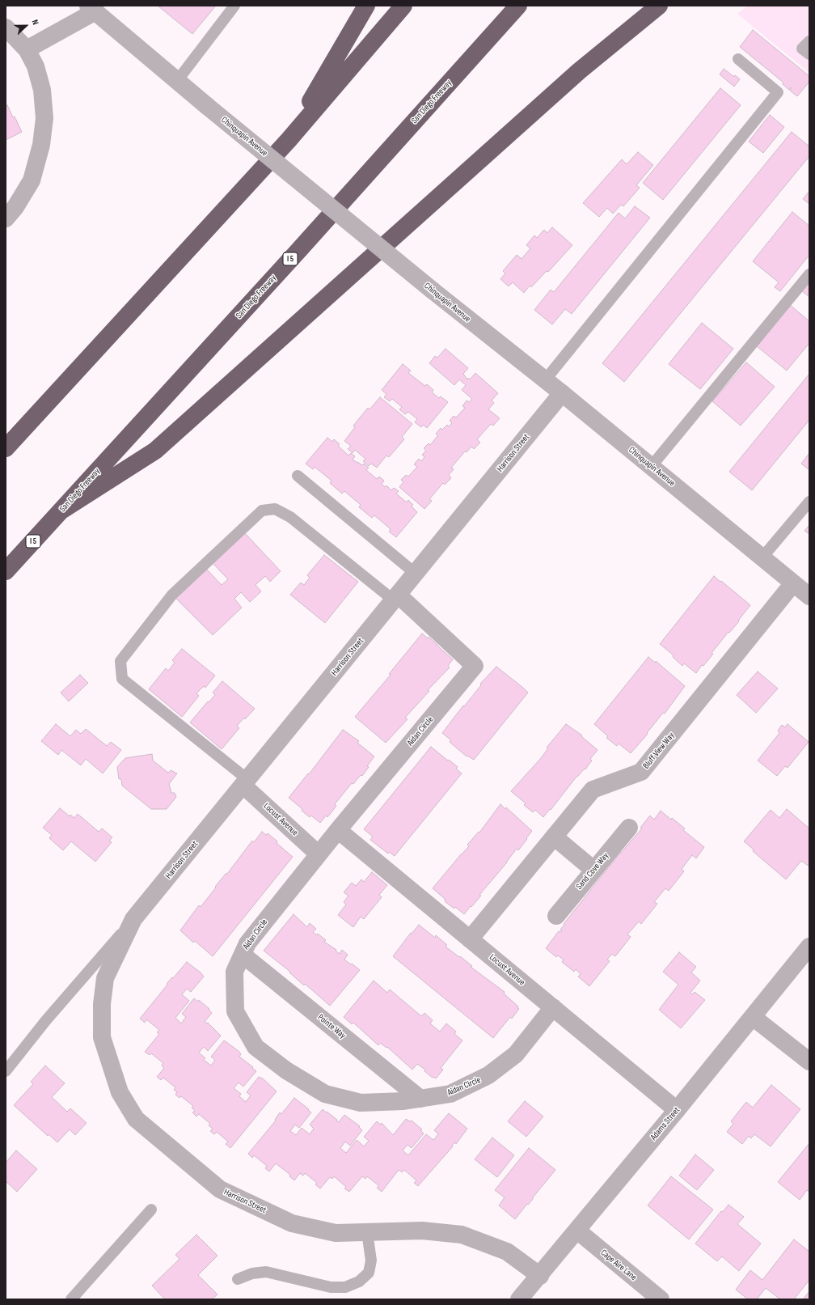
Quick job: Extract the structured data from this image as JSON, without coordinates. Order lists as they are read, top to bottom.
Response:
{
  "streets": {
    "highway": ["San Diego Freeway", "I 5"],
    "street": [
      "Chinquapin Avenue",
      "Harrison Street",
      "Aidan Circle",
      "Bluff View Way",
      "Locust Avenue",
      "Sand Cove Way",
      "Pointe Way",
      "Adams Street",
      "Cape Aire Lane"
    ]
  },
  "crossings": [
    ["Chinquapin Avenue", "Harrison Street"],
    ["Chinquapin Avenue", "Bluff View Way"],
    ["Harrison Street", "Aidan Circle"],
    ["Harrison Street", "Locust Avenue"],
    ["Harrison Street", "Adams Street"],
    ["Aidan Circle", "Locust Avenue"],
    ["Aidan Circle", "Pointe Way"],
    ["Bluff View Way", "Locust Avenue"],
    ["Locust Avenue", "Adams Street"],
    ["Adams Street", "Cape Aire Lane"]
  ],
  "north": "right"
}
